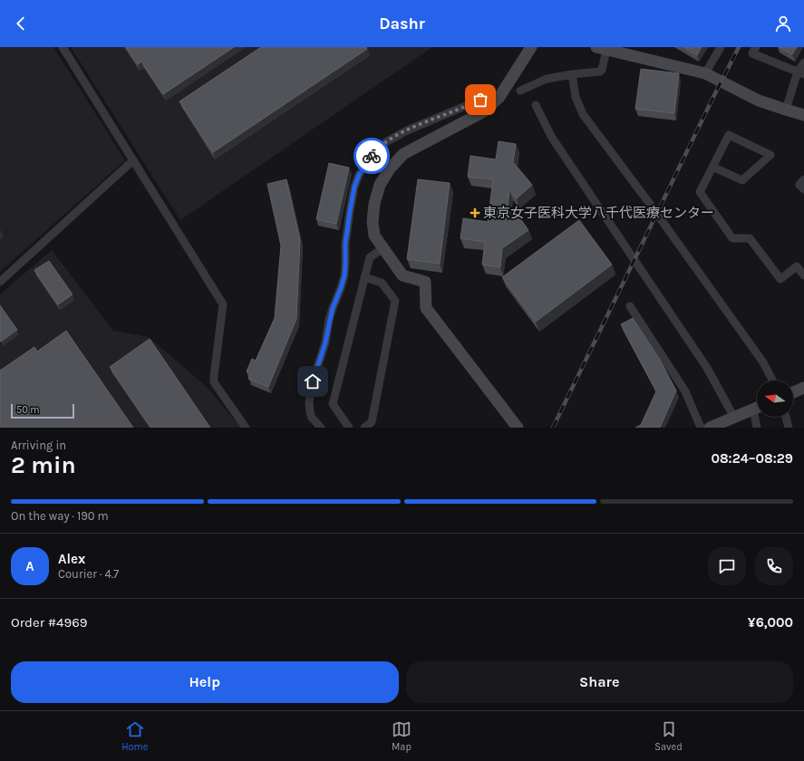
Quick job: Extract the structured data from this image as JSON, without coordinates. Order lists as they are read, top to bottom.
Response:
{
  "places": {
    "health": ["東京女子医科大学八千代医療センター"]
  },
  "scale_bar": "50 m",
  "north": "left",
  "page": {
    "header": "Dashr",
    "scale": "50 m",
    "heading": ["2 min", "Arriving in", "08:24–08:29"],
    "panel": [
      "Alex",
      "Courier · 4.7",
      "Order #4969",
      "¥6,000"
    ],
    "bar": "On the way · 190 m",
    "round": "A",
    "buttons": ["Help", "Share"],
    "tabs": ["Home", "Map", "Saved"]
  }
}
